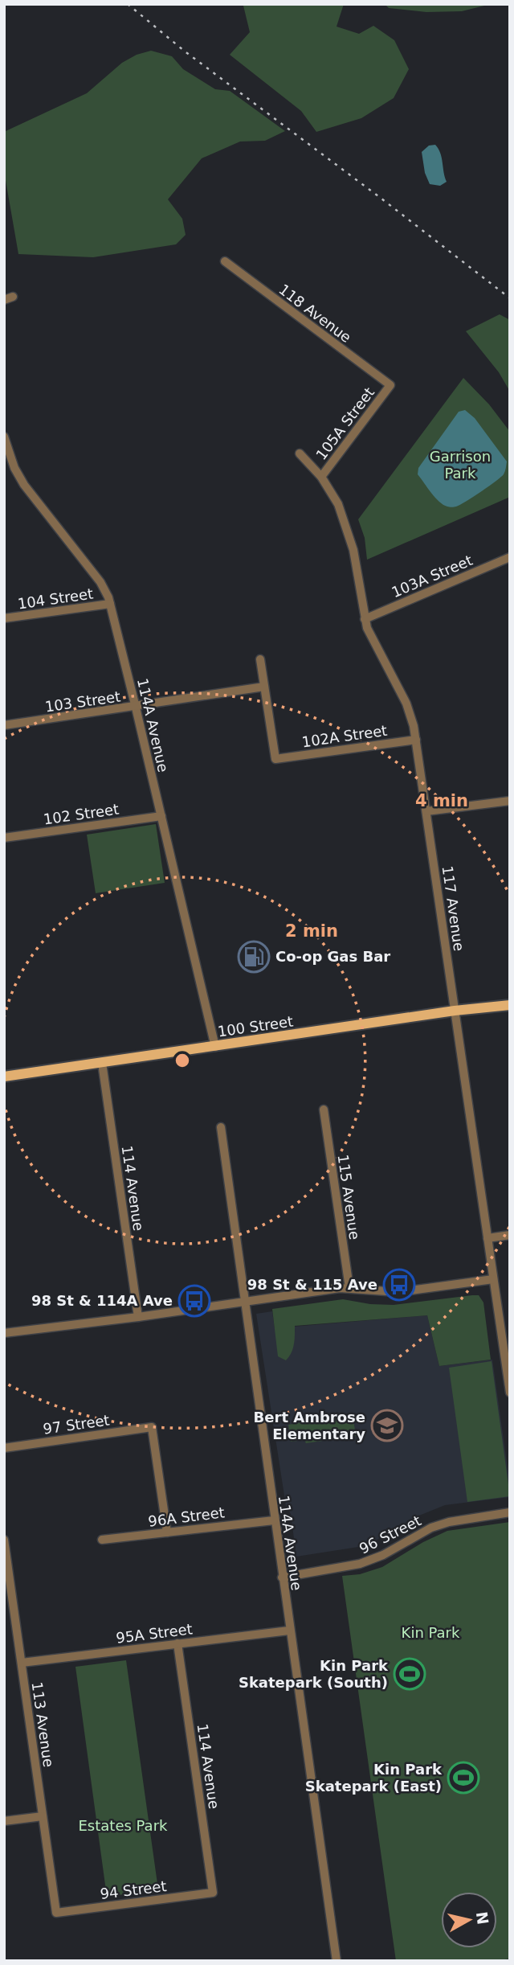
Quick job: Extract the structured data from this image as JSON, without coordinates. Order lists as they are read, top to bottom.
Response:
{
  "streets": {
    "main road": ["100 Street"],
    "street": [
      "118 Avenue",
      "105A Street",
      "103A Street",
      "104 Street",
      "103 Street",
      "114A Avenue",
      "102A Street",
      "102 Street",
      "117 Avenue",
      "114 Avenue",
      "115 Avenue",
      "97 Street",
      "96A Street",
      "96 Street",
      "95A Street",
      "113 Avenue",
      "94 Street"
    ]
  },
  "crossings": [
    ["118 Avenue", "105A Street"],
    ["105A Street", "117 Avenue"],
    ["103A Street", "117 Avenue"],
    ["104 Street", "114A Avenue"],
    ["103 Street", "114A Avenue"],
    ["103 Street", "102A Street"],
    ["114A Avenue", "102 Street"],
    ["114A Avenue", "100 Street"],
    ["114A Avenue", "96A Street"],
    ["114A Avenue", "96 Street"],
    ["114A Avenue", "95A Street"],
    ["102A Street", "117 Avenue"],
    ["117 Avenue", "100 Street"],
    ["100 Street", "114 Avenue"],
    ["114 Avenue", "95A Street"],
    ["114 Avenue", "94 Street"],
    ["97 Street", "96A Street"],
    ["95A Street", "113 Avenue"],
    ["113 Avenue", "94 Street"]
  ],
  "parks": ["Garrison Park", "Kin Park", "Estates Park"],
  "places": {
    "fuel station": ["Co-op Gas Bar"],
    "bus stop": ["98 St & 115 Ave", "98 St & 114A Ave"],
    "school or university": ["Bert Ambrose Elementary"],
    "sports": ["Kin Park Skatepark (South)", "Kin Park Skatepark (East)"]
  },
  "north": "right",
  "rings": ["4 min", "2 min"]
}
